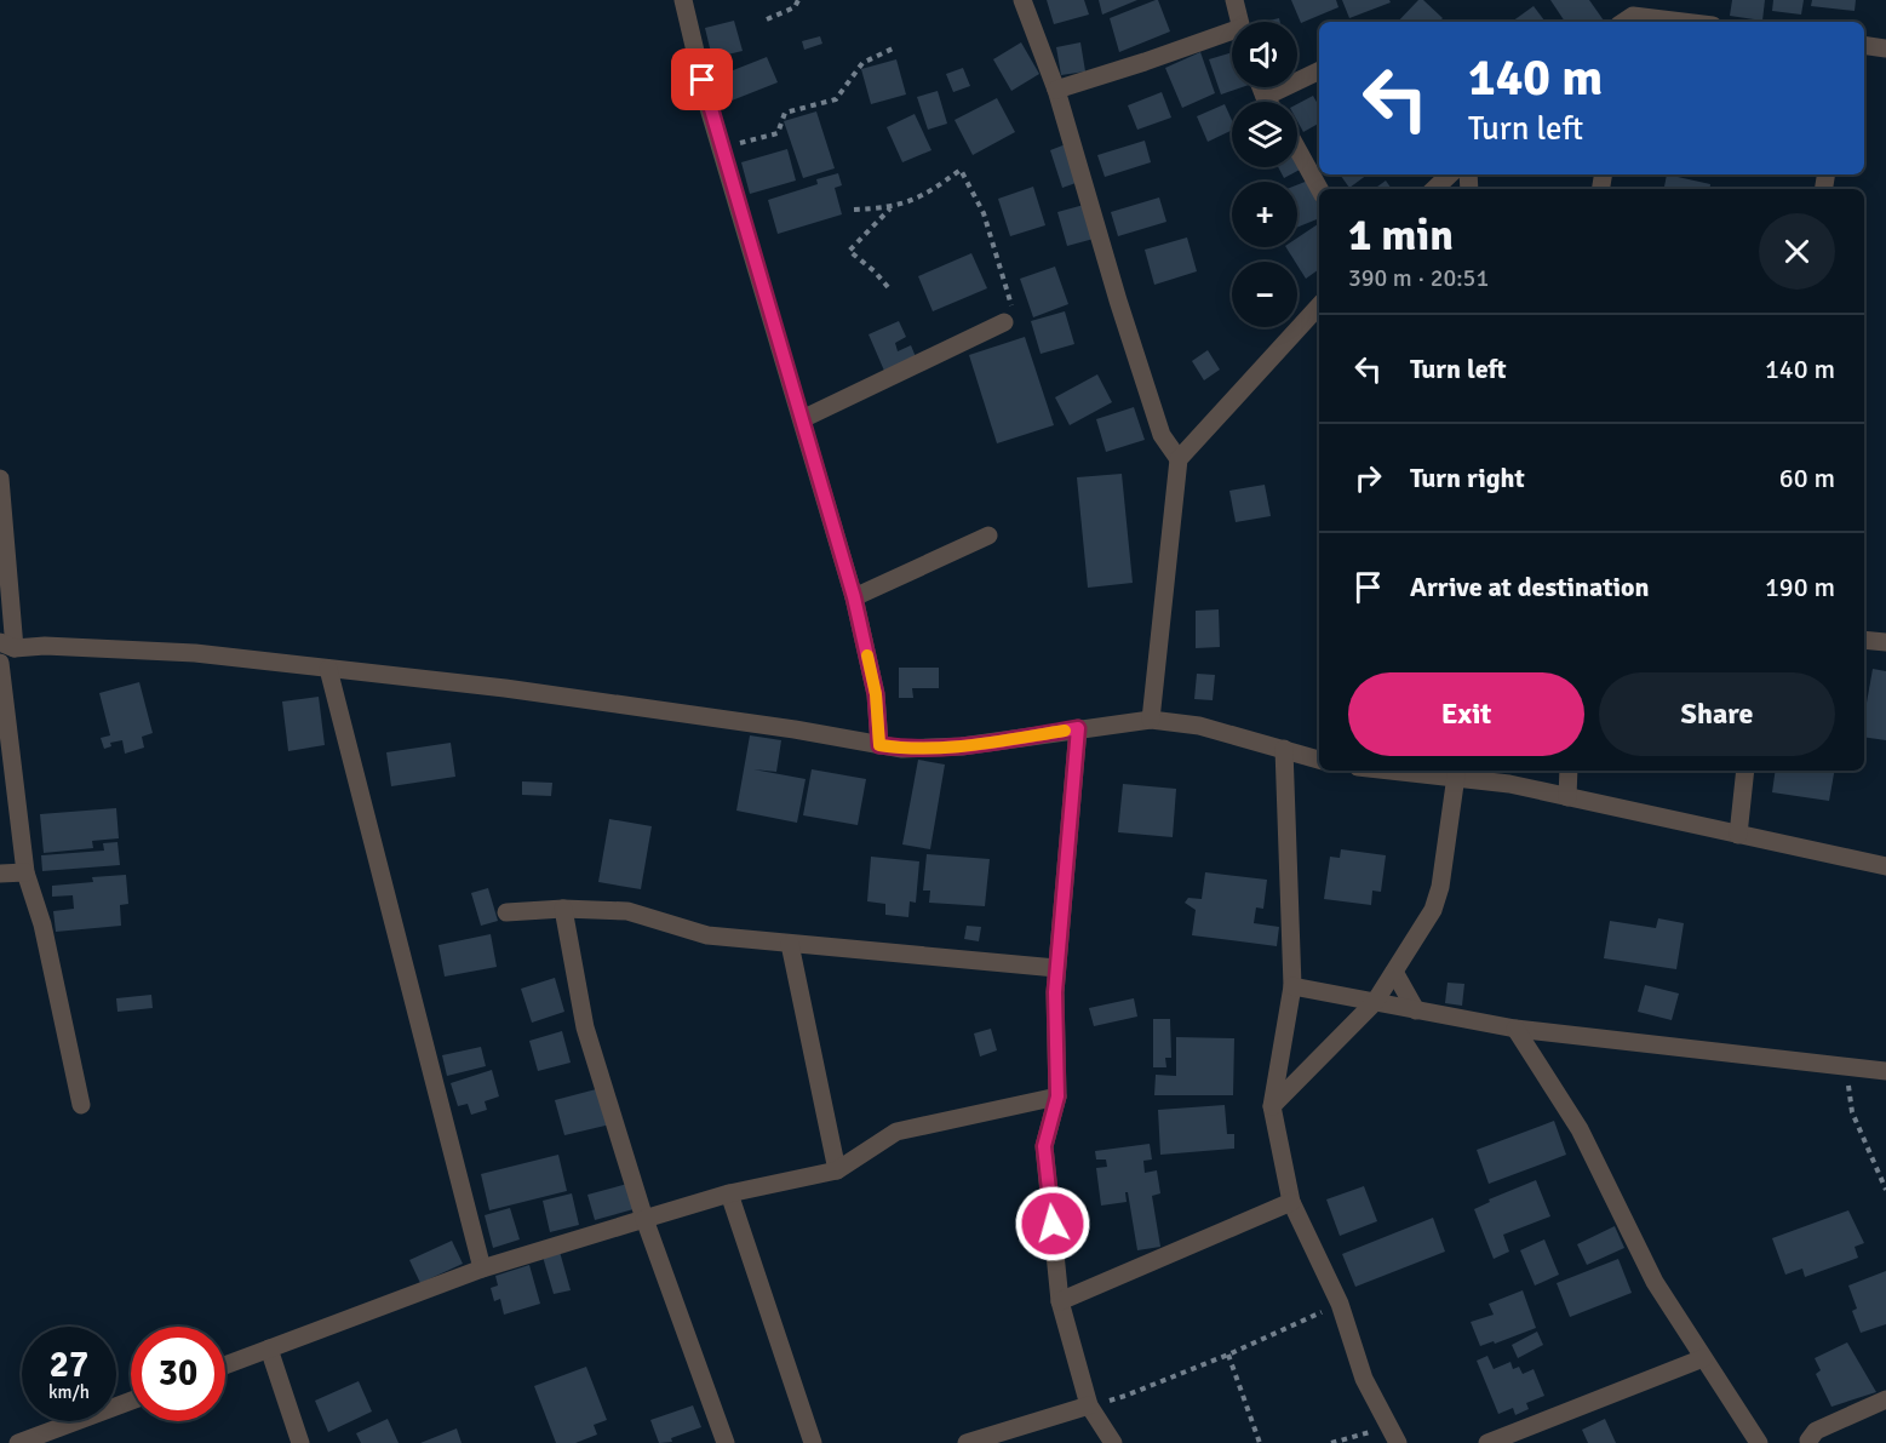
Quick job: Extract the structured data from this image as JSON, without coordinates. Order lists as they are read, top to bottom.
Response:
{
  "page": {
    "map_buttons": ["+", "−"],
    "turn": ["140 m", "Turn left"],
    "heading": ["1 min", "390 m · 20:51"],
    "list": [
      {
        "name": "Turn left",
        "value": "140 m"
      },
      {
        "name": "Turn right",
        "value": "60 m"
      },
      {
        "name": "Arrive at destination",
        "value": "190 m"
      }
    ],
    "buttons": ["Exit", "Share"],
    "speed": "27 km/h",
    "limit": "30"
  }
}
